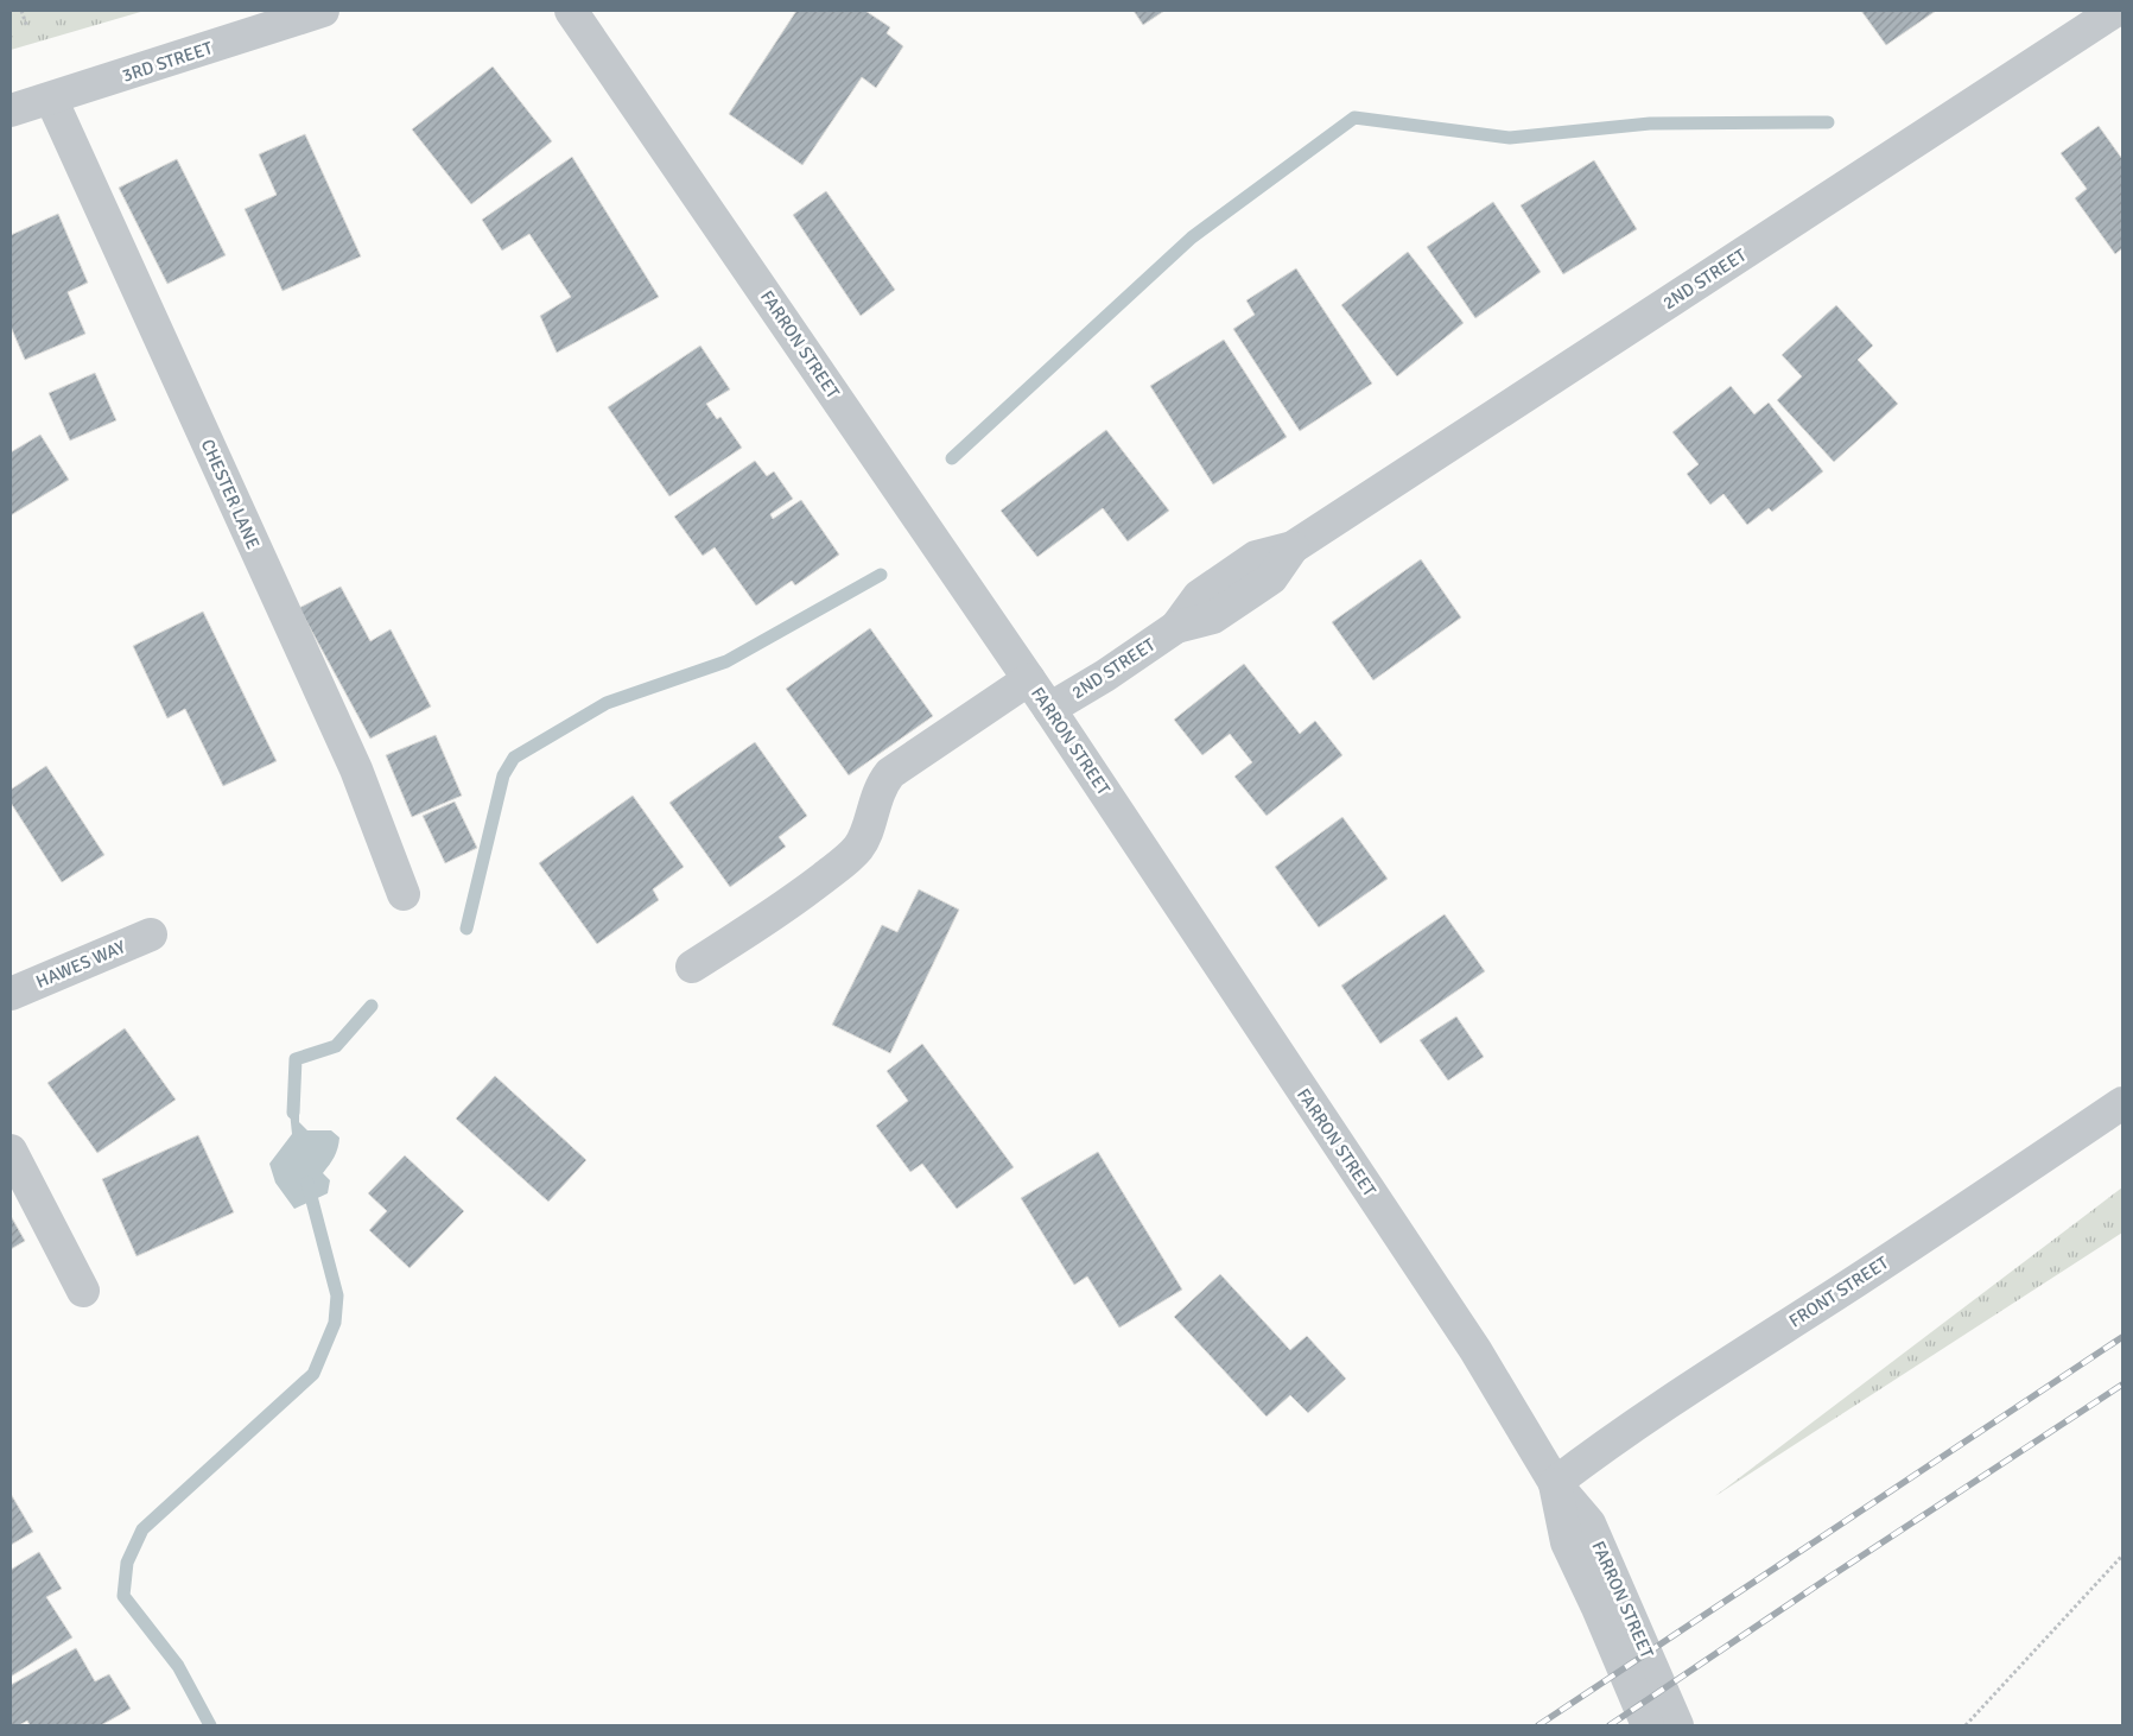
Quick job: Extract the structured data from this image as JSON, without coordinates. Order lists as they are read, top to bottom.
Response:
{
  "streets": {
    "street": [
      "3RD STREET",
      "2ND STREET",
      "FARRON STREET",
      "CHESTER LANE",
      "HAWES WAY",
      "FRONT STREET"
    ]
  },
  "crossings": [
    ["3RD STREET", "CHESTER LANE"],
    ["2ND STREET", "FARRON STREET"],
    ["FARRON STREET", "FRONT STREET"]
  ]
}
